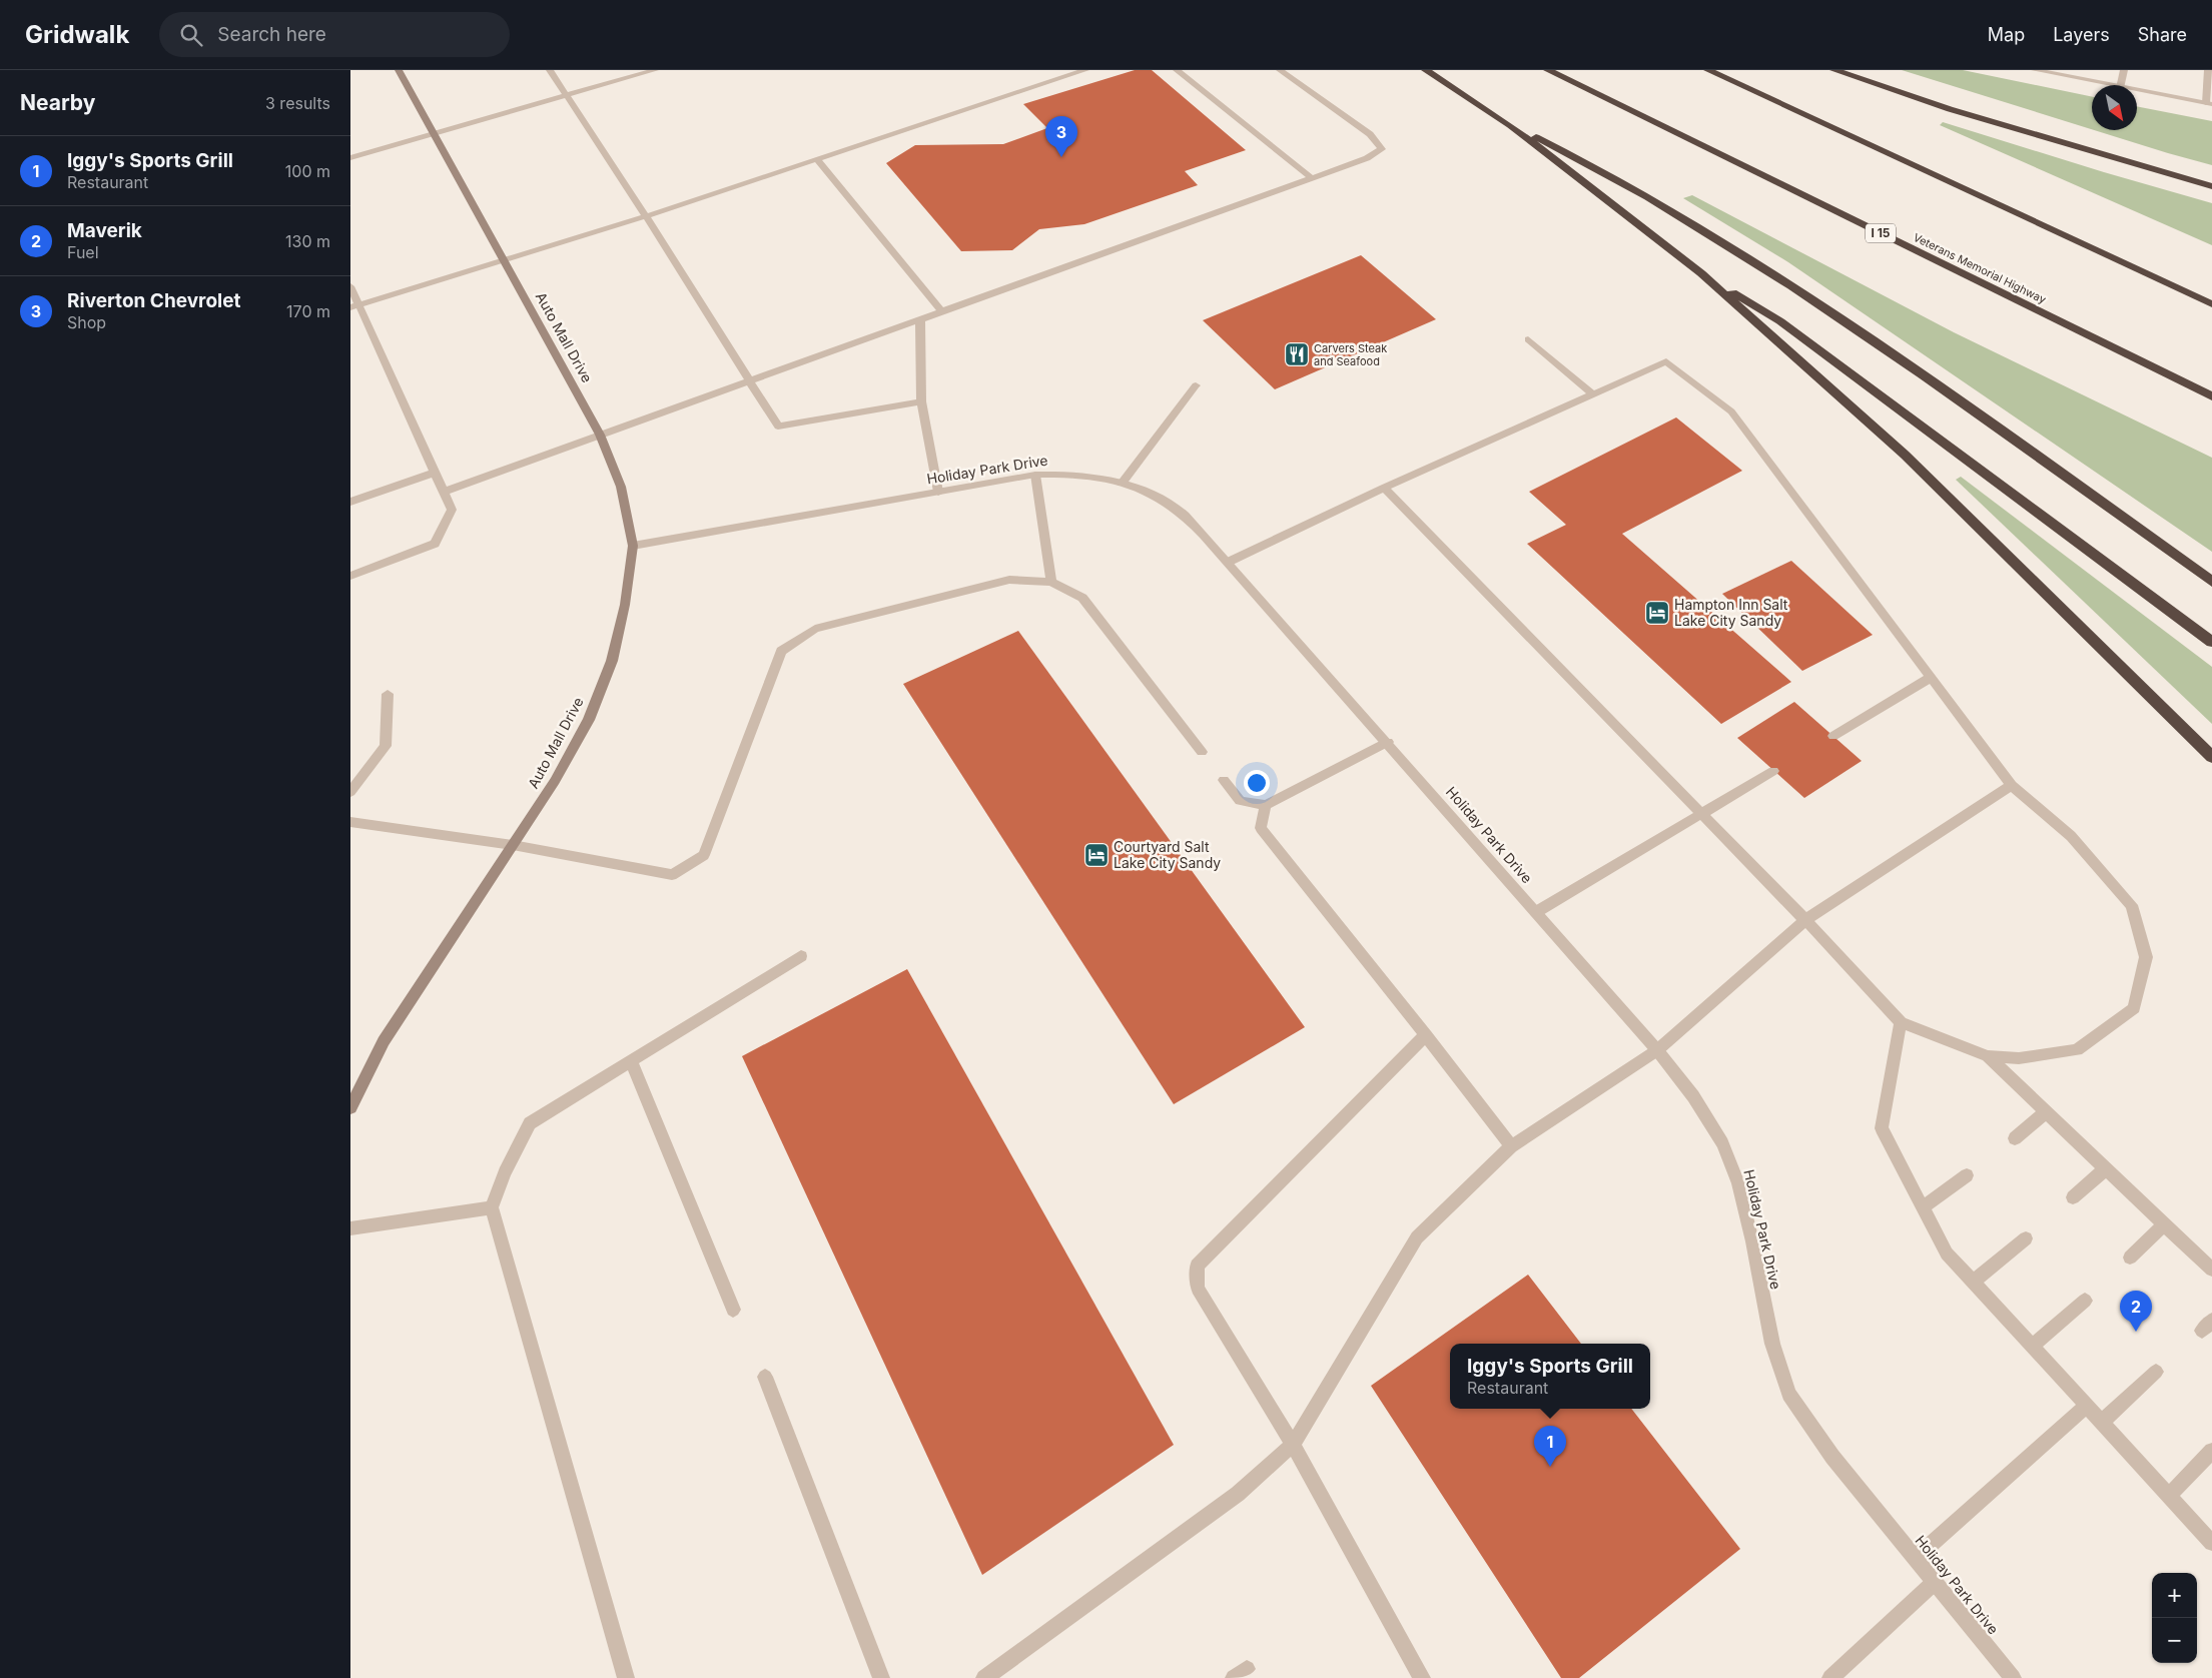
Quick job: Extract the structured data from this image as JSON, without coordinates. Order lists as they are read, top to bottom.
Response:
{
  "streets": {
    "highway": ["I 15", "Veterans Memorial Highway"],
    "street": ["Auto Mall Drive", "Holiday Park Drive"]
  },
  "crossings": [
    ["Auto Mall Drive", "Holiday Park Drive"]
  ],
  "places": {
    "restaurant": ["Carvers Steak and Seafood"],
    "hotel": ["Hampton Inn Salt Lake City Sandy", "Courtyard Salt Lake City Sandy"]
  },
  "north": "bottom right",
  "page": {
    "header": "Gridwalk",
    "search": "Search here",
    "nav": ["Map", "Layers", "Share"],
    "heading": ["Nearby", "3 results"],
    "pins": ["3", "2", "1"],
    "list": [
      {
        "mark": "1",
        "name": "Iggy's Sports Grill",
        "note": "Restaurant",
        "value": "100 m"
      },
      {
        "mark": "2",
        "name": "Maverik",
        "note": "Fuel",
        "value": "130 m"
      },
      {
        "mark": "3",
        "name": "Riverton Chevrolet",
        "note": "Shop",
        "value": "170 m"
      }
    ],
    "popup": ["Iggy's Sports Grill", "Restaurant"],
    "map_buttons": ["+", "−"]
  }
}
